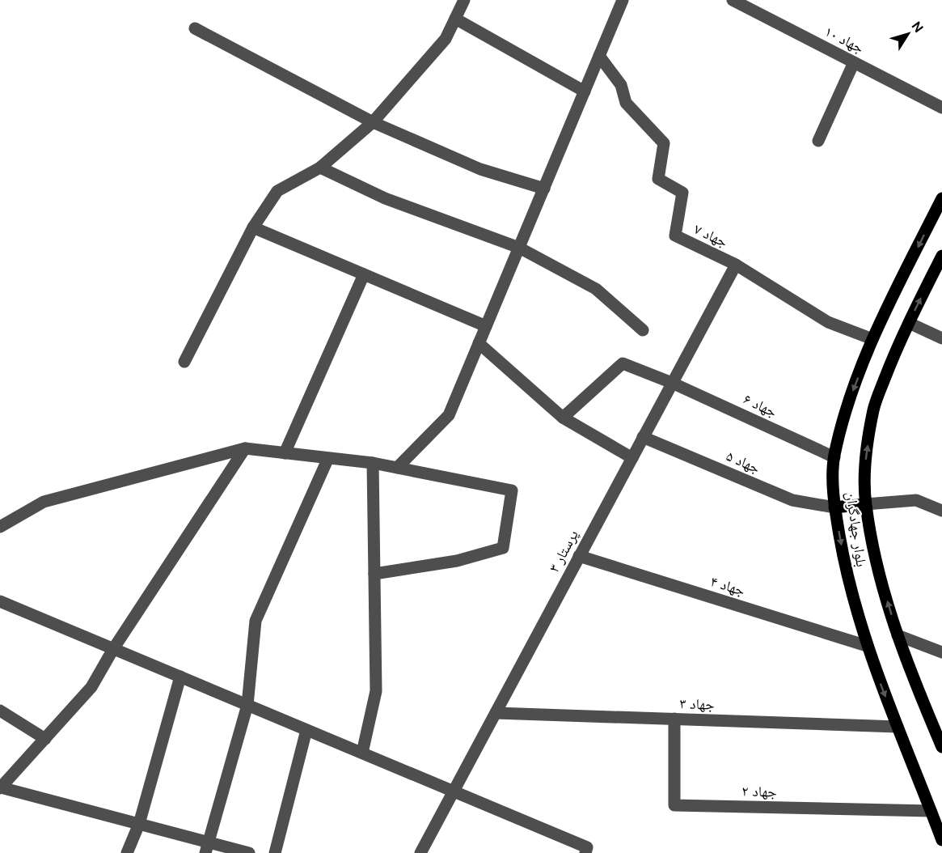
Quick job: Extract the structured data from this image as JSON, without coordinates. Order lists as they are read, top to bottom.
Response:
{
  "streets": {
    "main road": ["بلوار جهادگران"],
    "street": [
      "جهاد ۱۰",
      "جهاد ۷",
      "جهاد ۶",
      "جهاد ۵",
      "پرستار ۳",
      "جهاد ۴",
      "جهاد ۳",
      "جهاد ۲"
    ]
  },
  "crossings": [
    ["جهاد ۷", "بلوار جهادگران"],
    ["جهاد ۷", "پرستار ۳"],
    ["جهاد ۶", "بلوار جهادگران"],
    ["جهاد ۶", "پرستار ۳"],
    ["جهاد ۵", "بلوار جهادگران"],
    ["جهاد ۵", "پرستار ۳"],
    ["بلوار جهادگران", "جهاد ۴"],
    ["بلوار جهادگران", "جهاد ۳"],
    ["بلوار جهادگران", "جهاد ۲"],
    ["پرستار ۳", "جهاد ۴"],
    ["پرستار ۳", "جهاد ۳"],
    ["جهاد ۳", "جهاد ۲"]
  ],
  "north": "top right"
}
